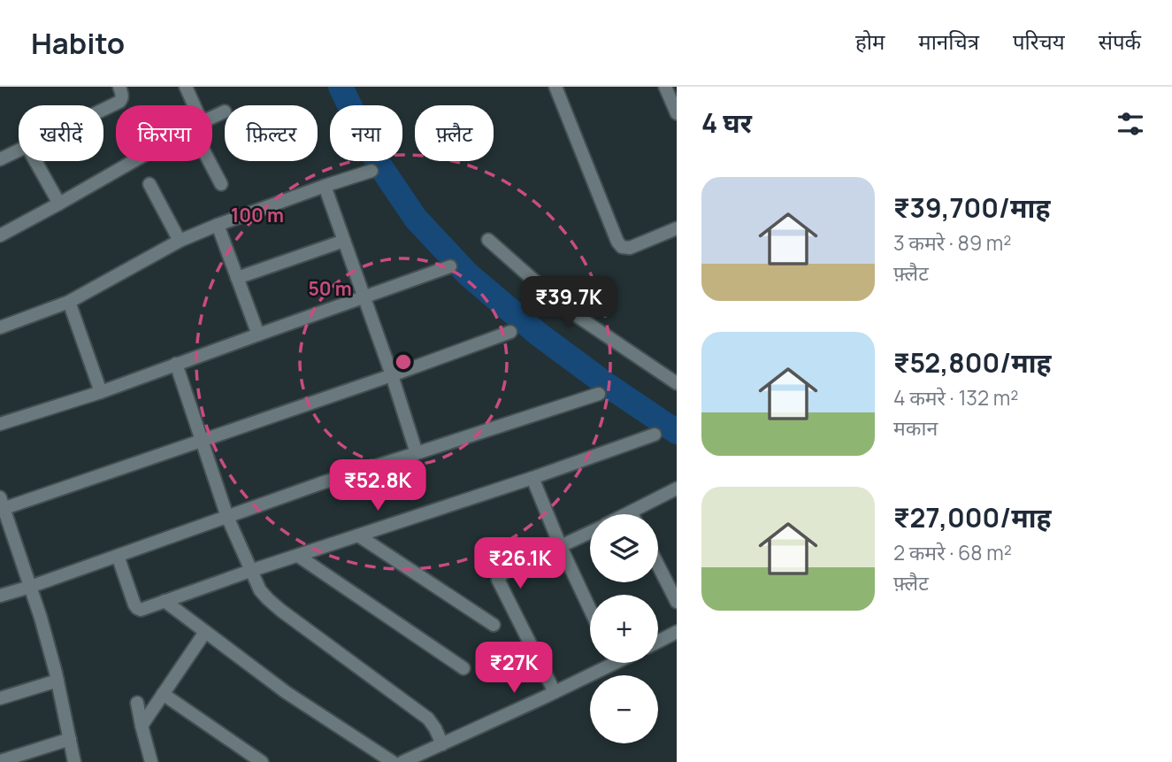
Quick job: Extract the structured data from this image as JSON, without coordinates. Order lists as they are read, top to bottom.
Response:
{
  "page": {
    "header": "Habito",
    "nav": [
      "होम",
      "मानचित्र",
      "परिचय",
      "संपर्क"
    ],
    "heading": "4 घर",
    "chip": [
      "खरीदें",
      "किराया",
      "फ़िल्टर",
      "नया",
      "फ़्लैट"
    ],
    "list": [
      {
        "name": "₹39,700/माह",
        "note": "3 कमरे · 89 m² · फ़्लैट"
      },
      {
        "name": "₹52,800/माह",
        "note": "4 कमरे · 132 m² · मकान"
      },
      {
        "name": "₹27,000/माह",
        "note": "2 कमरे · 68 m² · फ़्लैट"
      }
    ],
    "price": [
      "₹39.7K",
      "₹52.8K",
      "₹26.1K",
      "₹27K"
    ],
    "map_buttons": ["+", "−"]
  },
  "rings": ["100 m", "50 m"]
}
